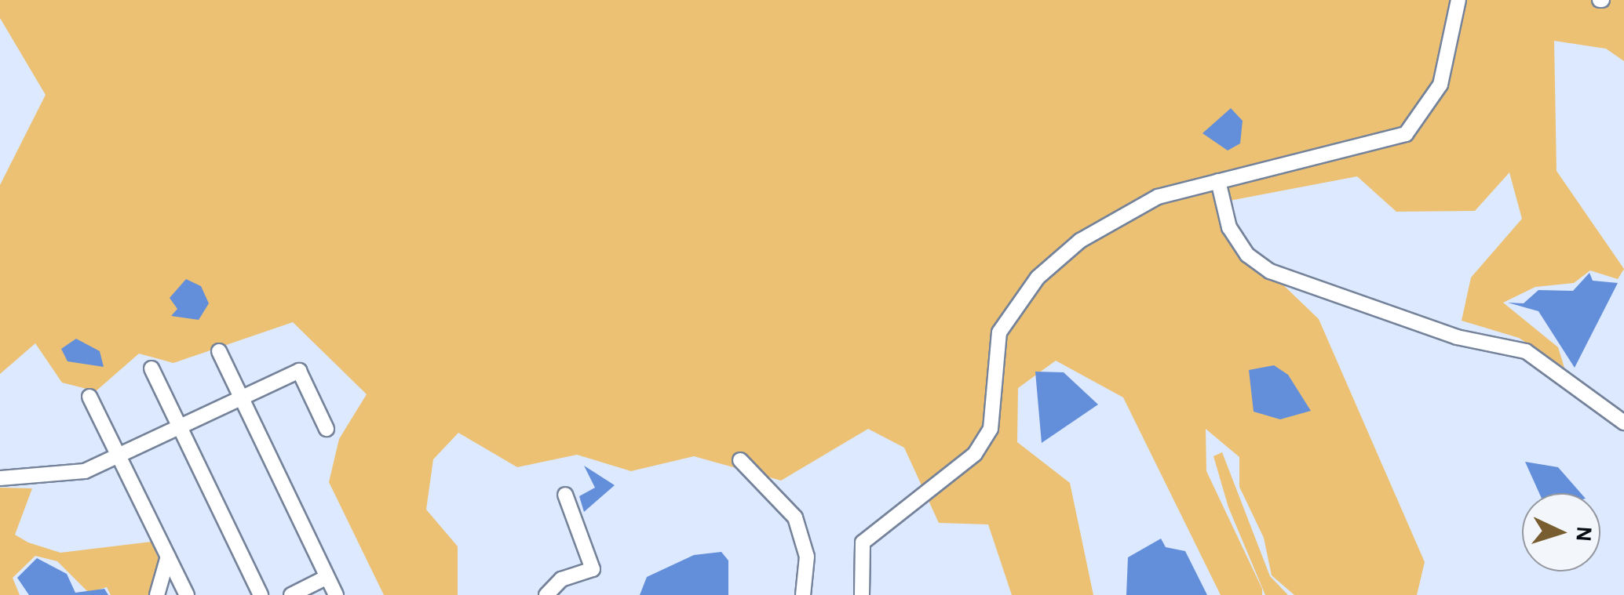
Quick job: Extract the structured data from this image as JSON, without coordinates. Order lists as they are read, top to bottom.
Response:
{
  "north": "right"
}
